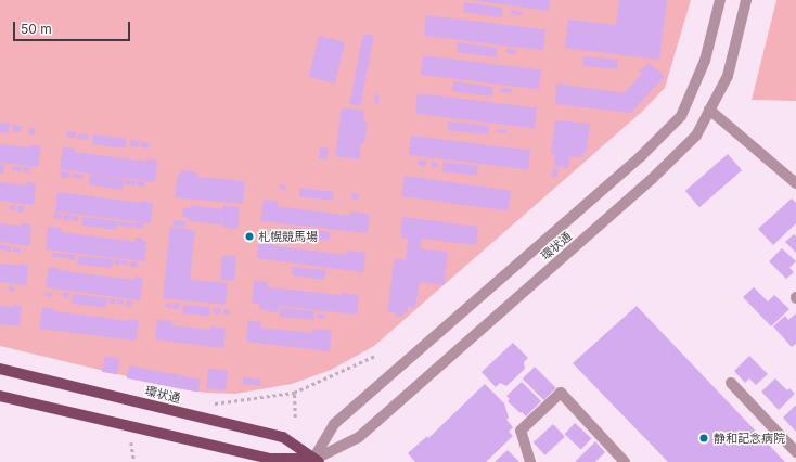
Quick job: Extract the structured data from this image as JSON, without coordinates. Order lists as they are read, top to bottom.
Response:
{
  "streets": {
    "main road": ["環状通"]
  },
  "places": ["札幌競馬場", "静和記念病院"],
  "scale_bar": "50 m"
}
